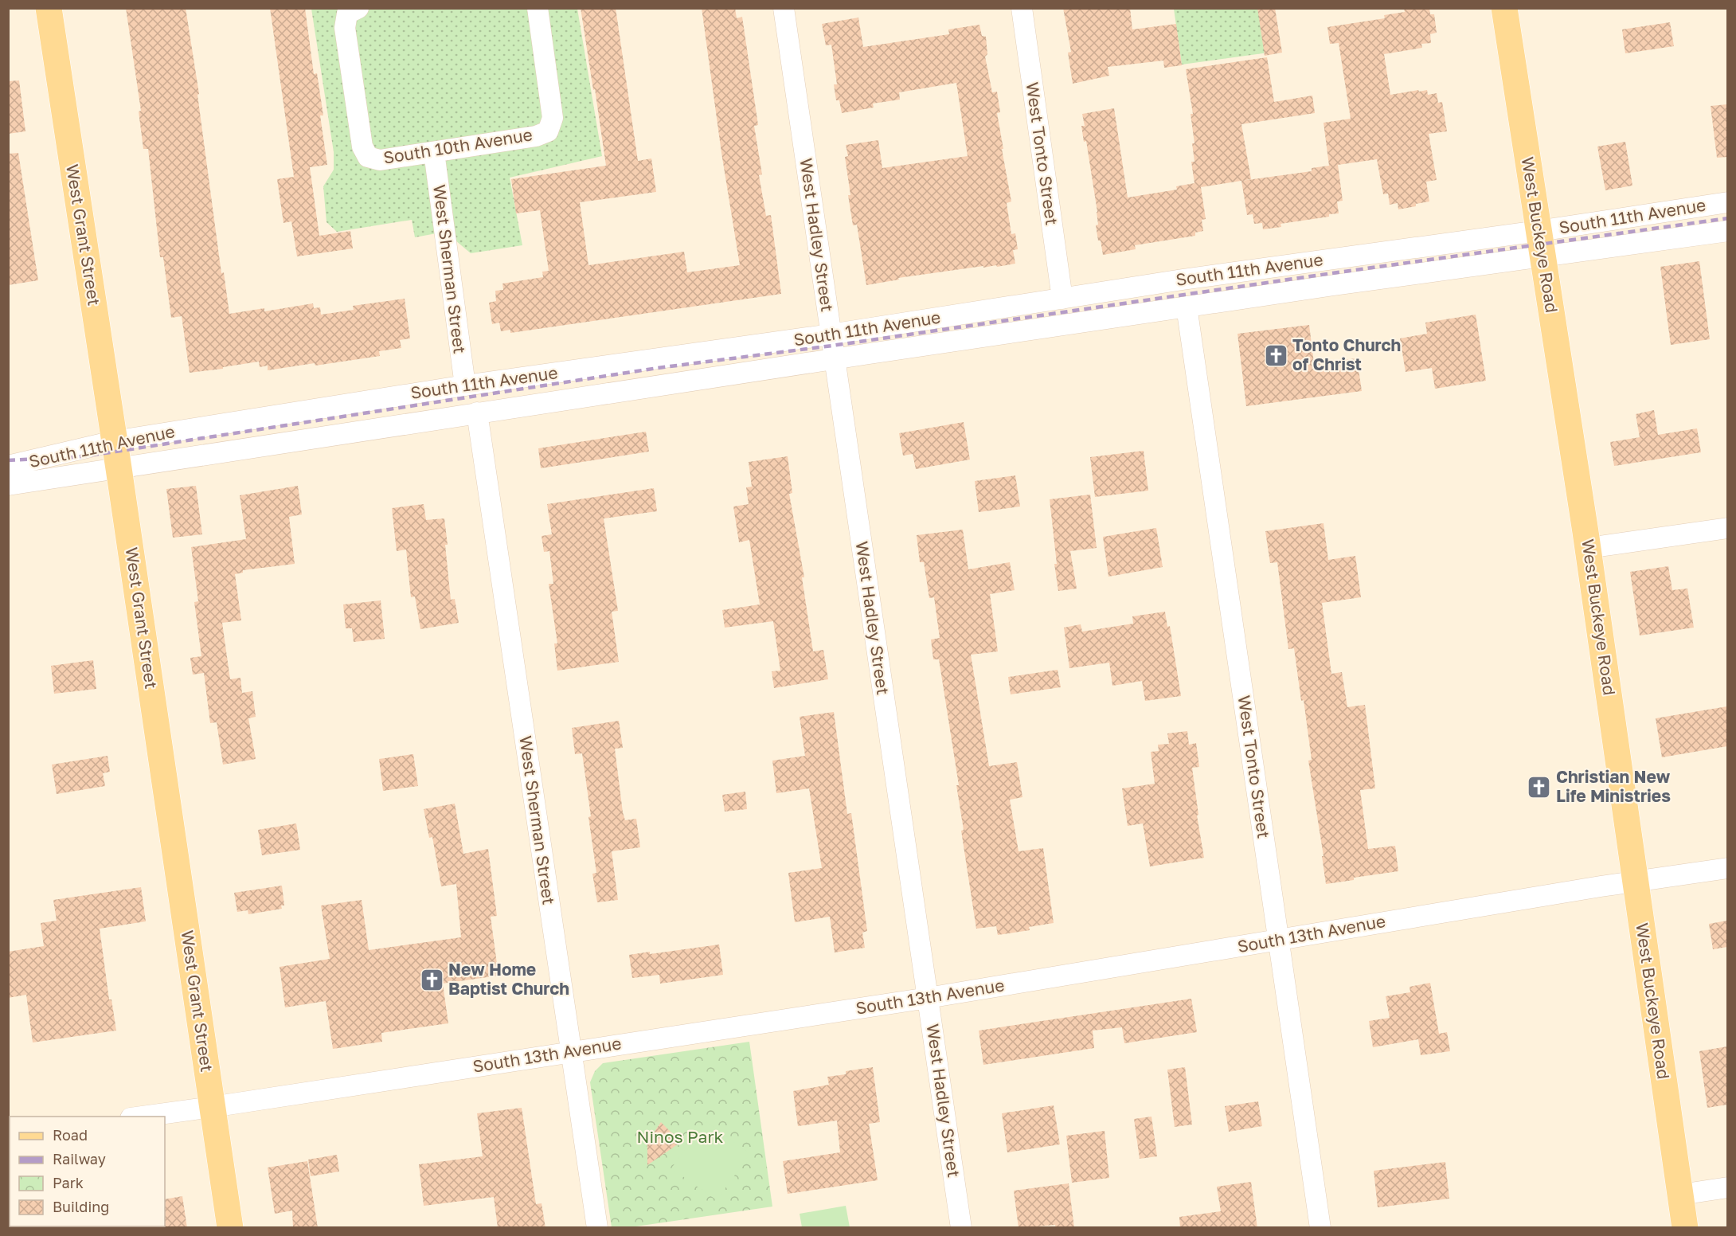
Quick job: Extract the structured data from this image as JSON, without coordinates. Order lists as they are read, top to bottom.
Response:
{
  "streets": {
    "main road": ["West Grant Street", "West Buckeye Road"],
    "street": [
      "South 10th Avenue",
      "West Tonto Street",
      "South 11th Avenue",
      "West Hadley Street",
      "West Sherman Street",
      "South 13th Avenue"
    ]
  },
  "crossings": [
    ["South 10th Avenue", "West Sherman Street"],
    ["West Tonto Street", "South 11th Avenue"],
    ["West Tonto Street", "South 13th Avenue"],
    ["South 11th Avenue", "West Grant Street"],
    ["South 11th Avenue", "West Hadley Street"],
    ["South 11th Avenue", "West Buckeye Road"],
    ["South 11th Avenue", "West Sherman Street"],
    ["West Grant Street", "South 13th Avenue"],
    ["West Hadley Street", "South 13th Avenue"],
    ["West Buckeye Road", "South 13th Avenue"],
    ["West Sherman Street", "South 13th Avenue"]
  ],
  "parks": ["Ninos Park"],
  "places": {
    "church": ["Tonto Church of Christ", "Christian New Life Ministries", "New Home Baptist Church"]
  },
  "legend": [
    "Road",
    "Railway",
    "Park",
    "Building"
  ]
}
